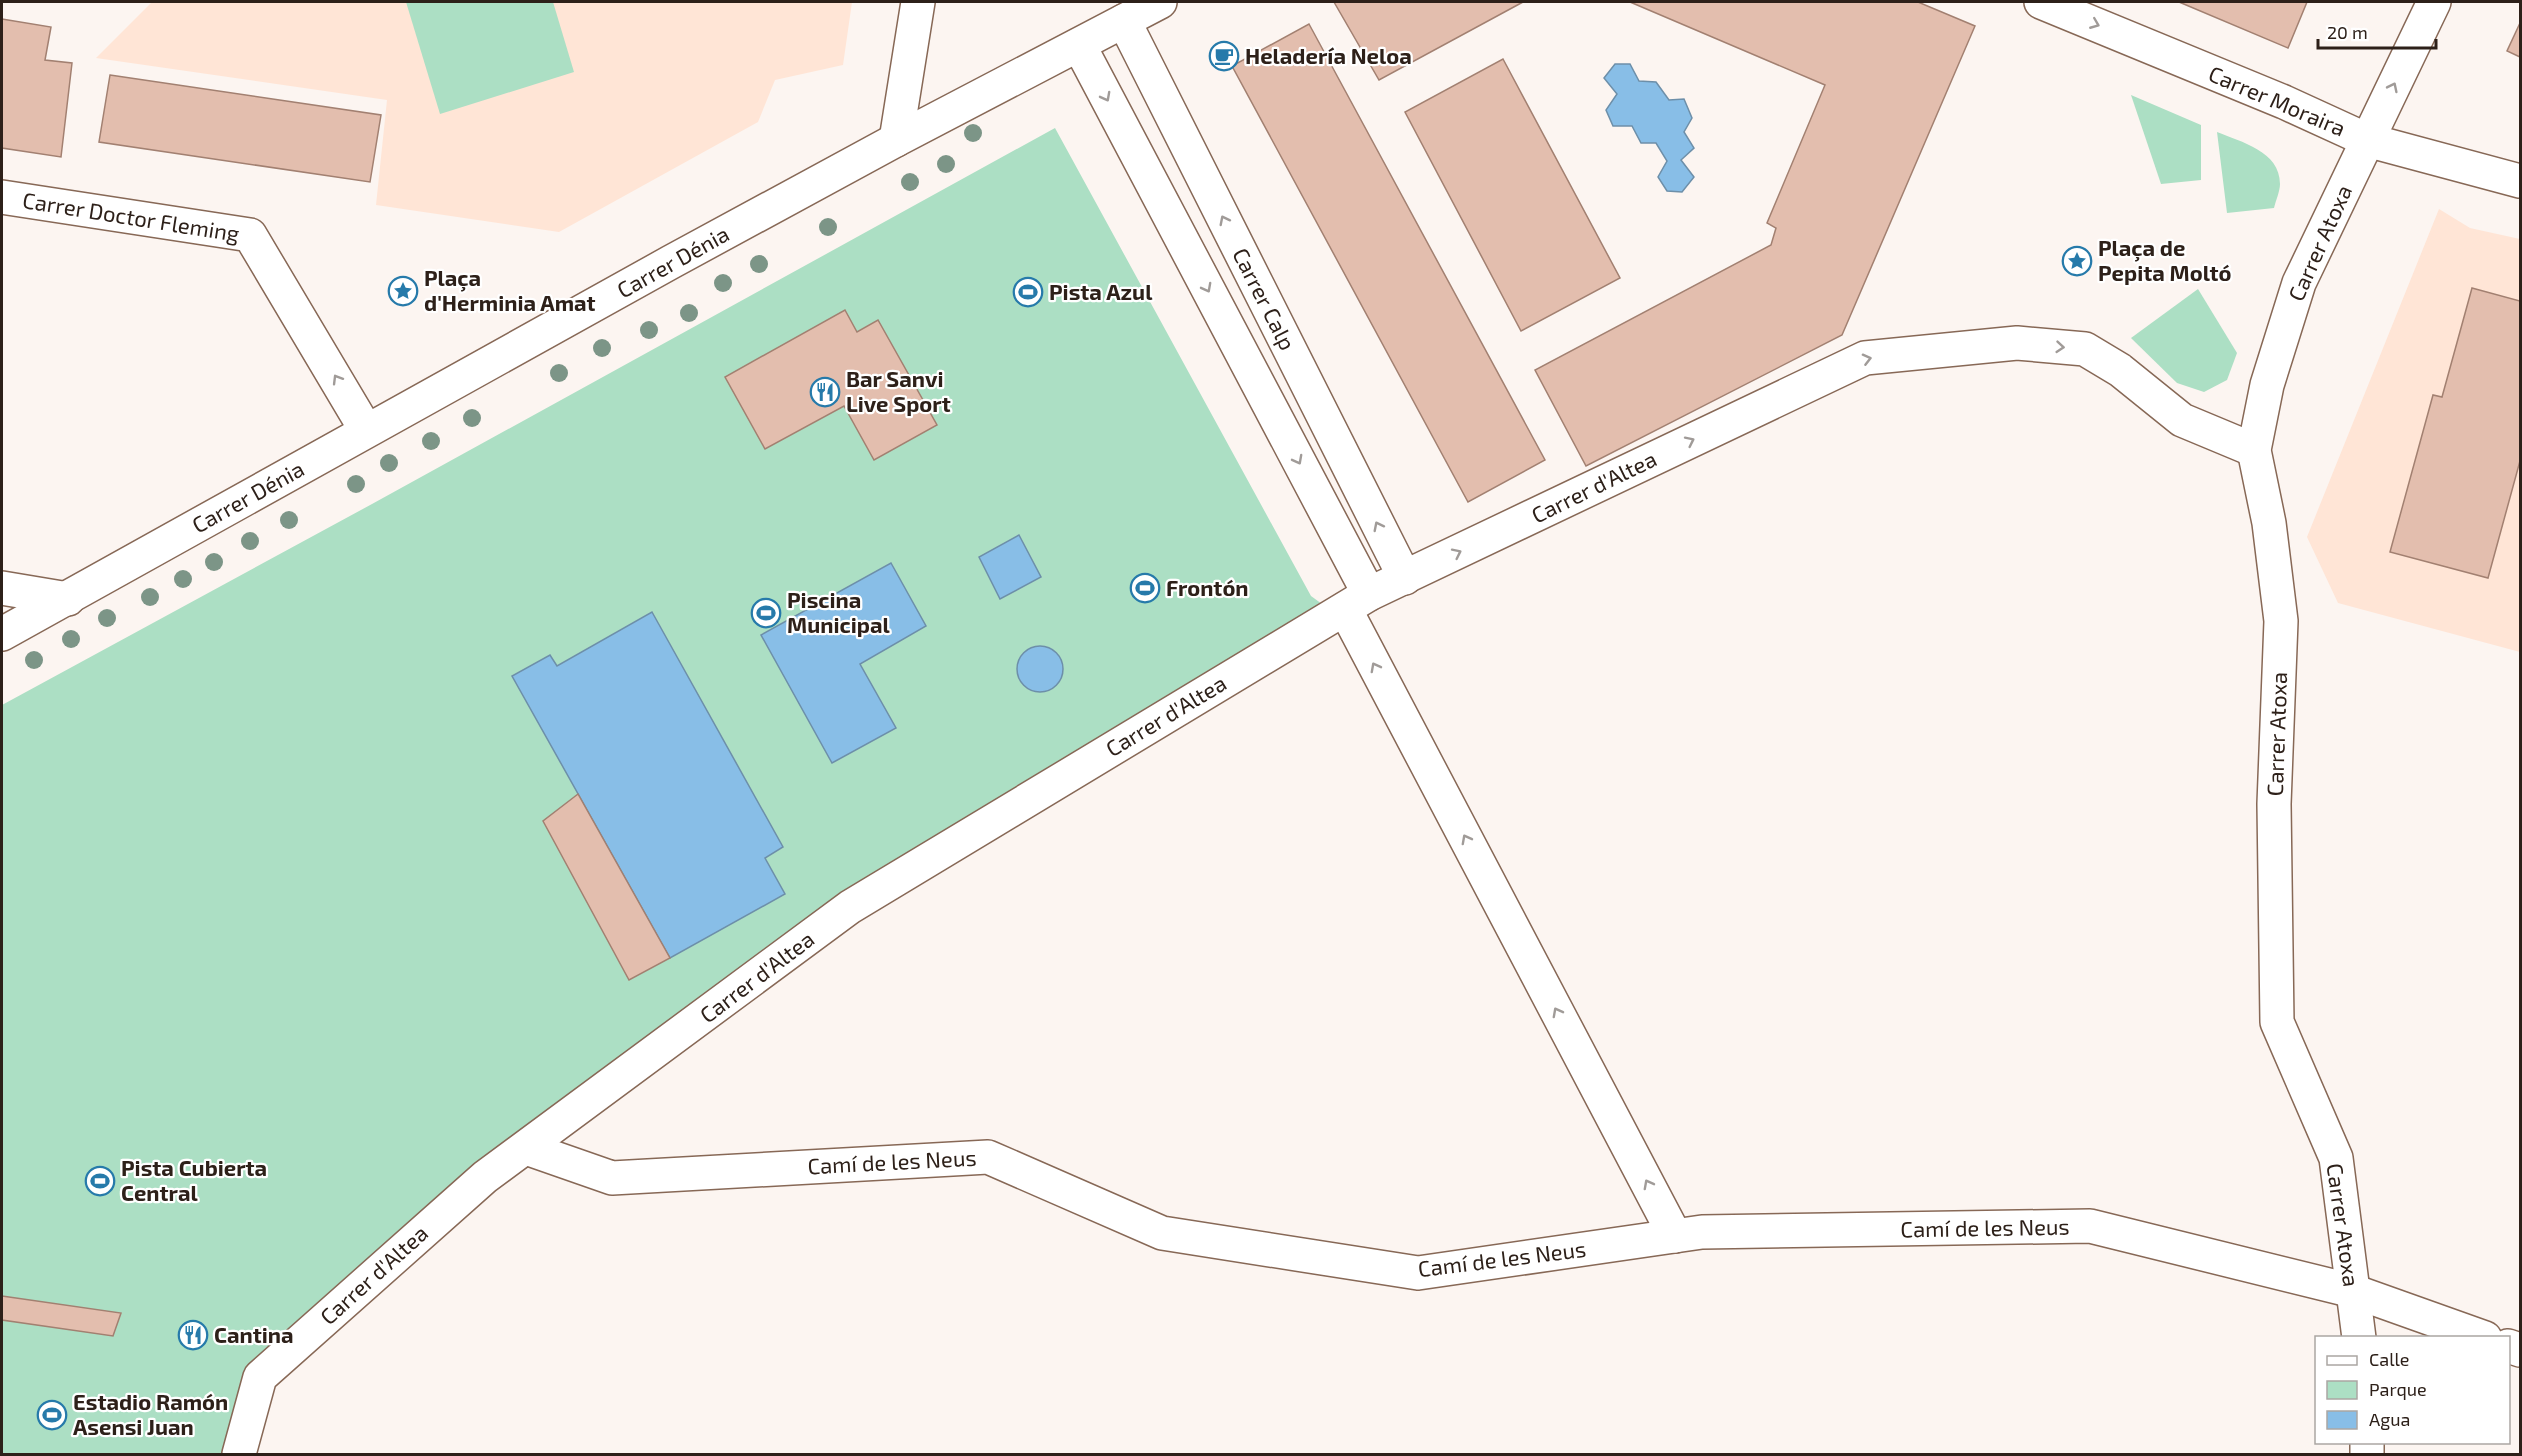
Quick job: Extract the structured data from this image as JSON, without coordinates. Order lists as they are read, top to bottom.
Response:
{
  "streets": {
    "street": [
      "Carrer Moraira",
      "Carrer Doctor Fleming",
      "Carrer Atoxa",
      "Carrer Dénia",
      "Carrer Calp",
      "Carrer d'Altea",
      "Camí de les Neus"
    ]
  },
  "crossings": [
    ["Carrer Moraira", "Carrer Atoxa"],
    ["Carrer Doctor Fleming", "Carrer Dénia"],
    ["Carrer Atoxa", "Carrer d'Altea"],
    ["Carrer Atoxa", "Camí de les Neus"],
    ["Carrer Dénia", "Carrer Calp"],
    ["Carrer Calp", "Carrer d'Altea"],
    ["Carrer Calp", "Camí de les Neus"],
    ["Carrer d'Altea", "Camí de les Neus"]
  ],
  "one_way": ["Carrer Moraira", "Carrer Doctor Fleming", "Carrer d'Altea"],
  "places": {
    "cafe": ["Heladería Neloa"],
    "place": ["Plaça de Pepita Moltó", "Plaça d'Herminia Amat"],
    "sports": [
      "Pista Azul",
      "Frontón",
      "Piscina Municipal",
      "Pista Cubierta Central",
      "Estadio Ramón Asensi Juan"
    ],
    "restaurant": ["Bar Sanvi Live Sport", "Cantina"]
  },
  "legend": ["Calle", "Parque", "Agua"],
  "scale_bar": "20 m"
}
